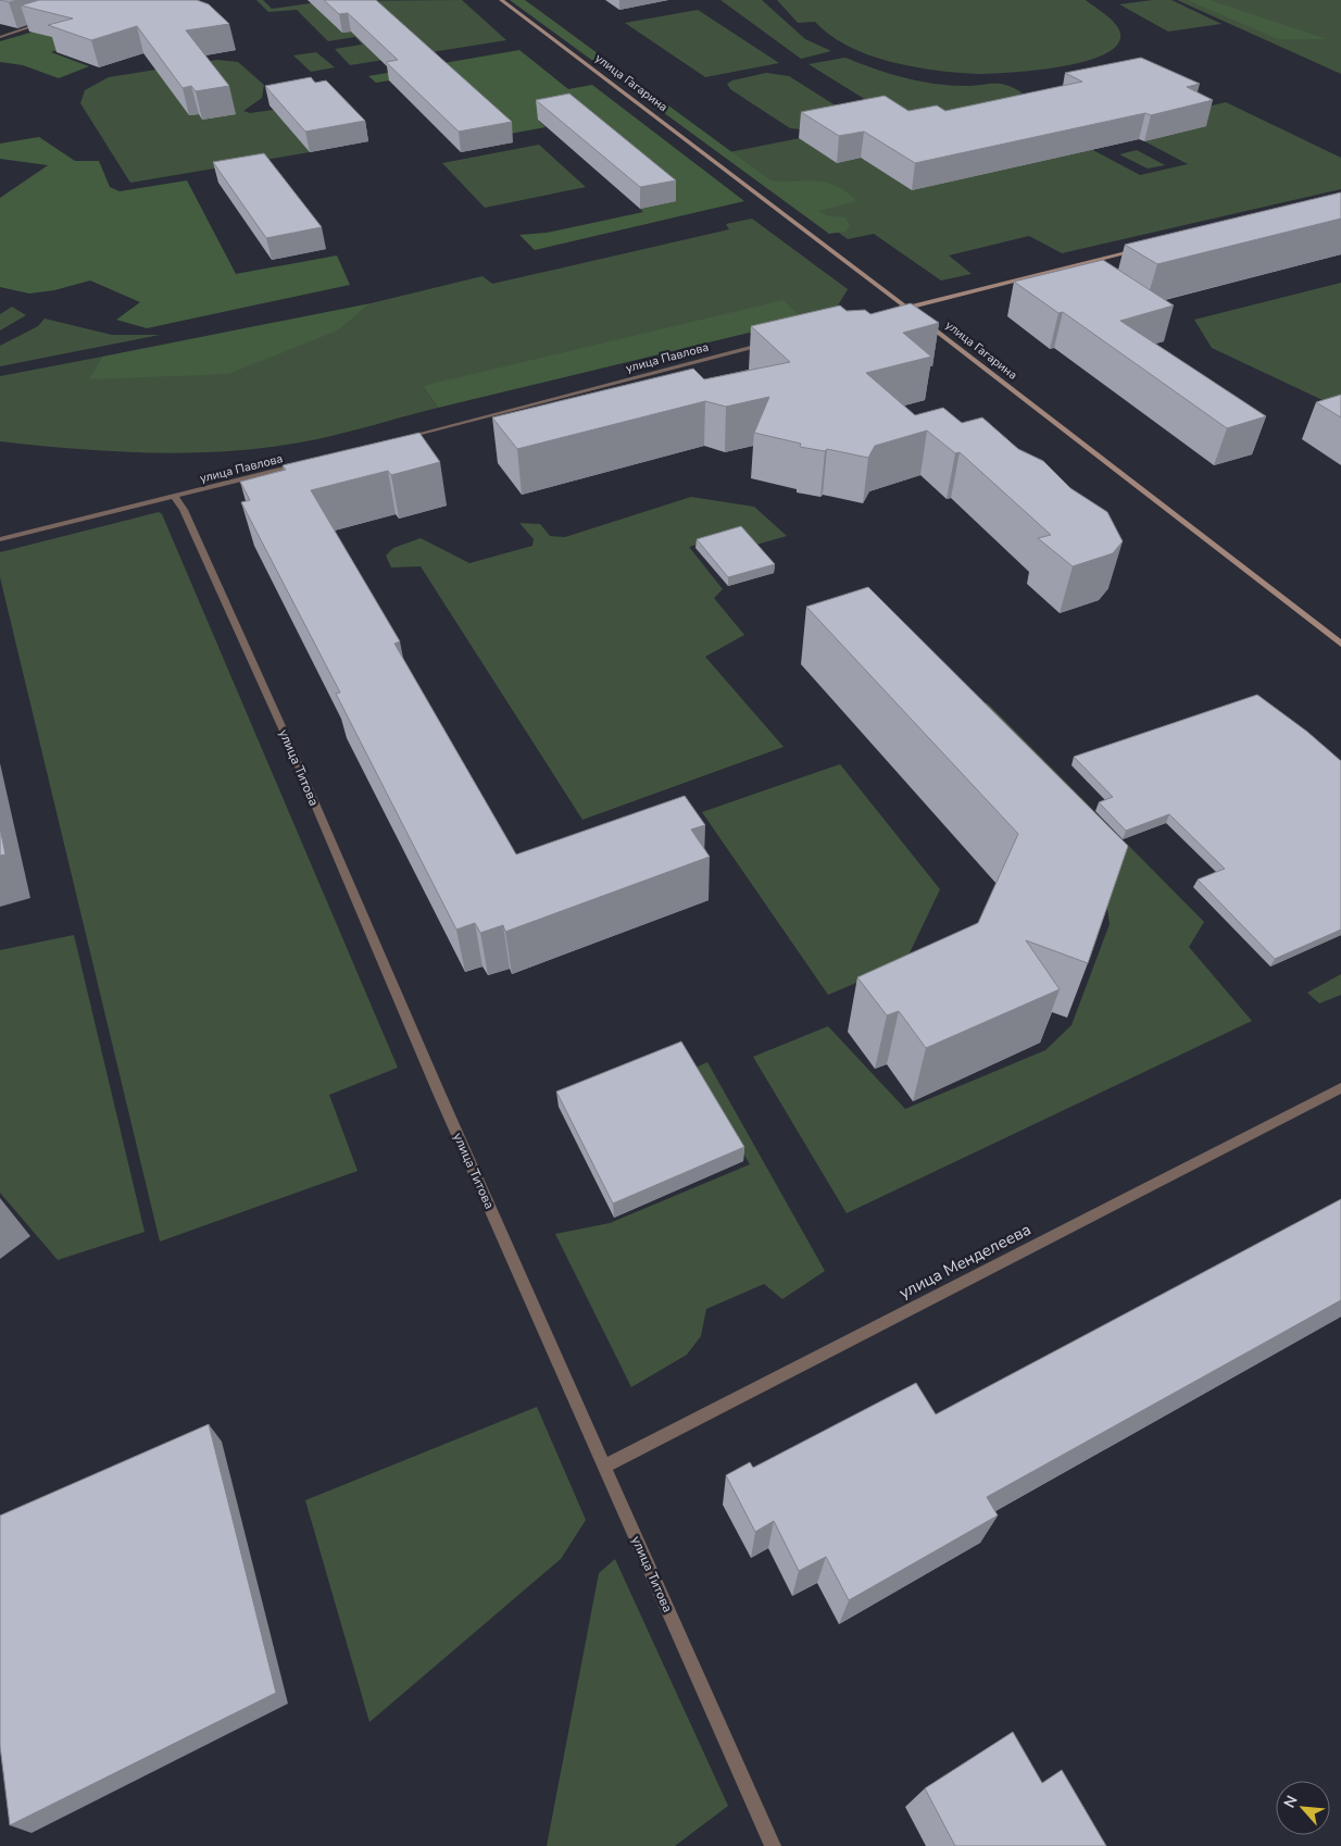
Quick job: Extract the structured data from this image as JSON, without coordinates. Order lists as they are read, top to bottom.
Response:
{
  "streets": {
    "main road": ["улица Гагарина"],
    "street": ["улица Павлова", "улица Титова", "улица Менделеева"]
  },
  "crossings": [
    ["улица Павлова", "улица Титова"],
    ["улица Титова", "улица Менделеева"]
  ],
  "north": "top left"
}
